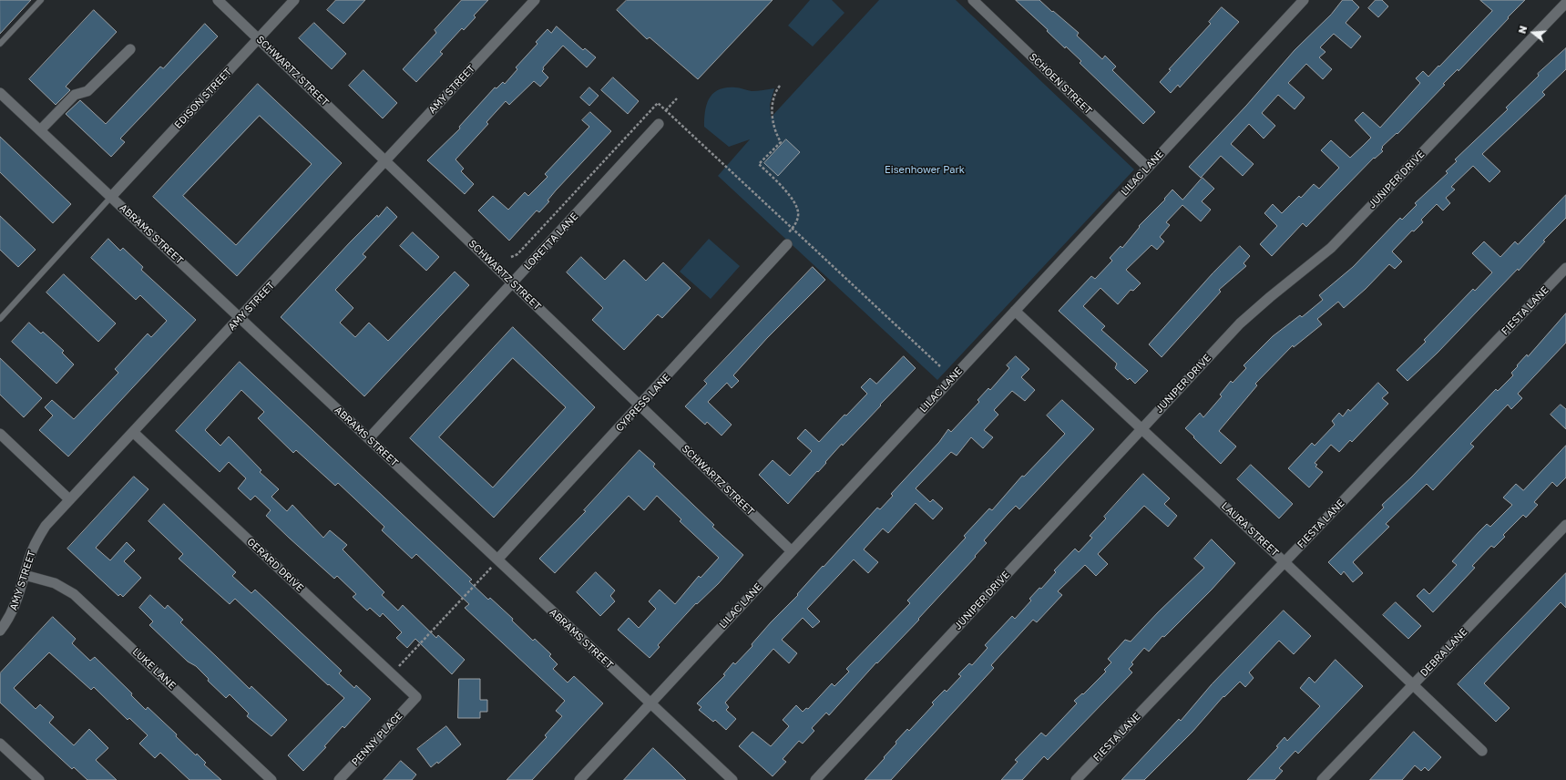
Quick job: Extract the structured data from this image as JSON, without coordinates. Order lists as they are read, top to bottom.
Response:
{
  "streets": {
    "street": [
      "SCHWARTZ STREET",
      "SCHOEN STREET",
      "AMY STREET",
      "EDISON STREET",
      "LILAC LANE",
      "JUNIPER DRIVE",
      "ABRAMS STREET",
      "LORETTA LANE",
      "FIESTA LANE",
      "CYPRESS LANE",
      "LAURA STREET",
      "GERARD DRIVE",
      "DEBRA LANE",
      "LUKE LANE",
      "PENNY PLACE"
    ]
  },
  "crossings": [
    ["SCHWARTZ STREET", "AMY STREET"],
    ["SCHWARTZ STREET", "EDISON STREET"],
    ["SCHWARTZ STREET", "LILAC LANE"],
    ["SCHWARTZ STREET", "LORETTA LANE"],
    ["SCHWARTZ STREET", "CYPRESS LANE"],
    ["SCHOEN STREET", "LILAC LANE"],
    ["AMY STREET", "ABRAMS STREET"],
    ["AMY STREET", "GERARD DRIVE"],
    ["AMY STREET", "LUKE LANE"],
    ["EDISON STREET", "ABRAMS STREET"],
    ["LILAC LANE", "ABRAMS STREET"],
    ["LILAC LANE", "LAURA STREET"],
    ["JUNIPER DRIVE", "LAURA STREET"],
    ["ABRAMS STREET", "LORETTA LANE"],
    ["ABRAMS STREET", "CYPRESS LANE"],
    ["FIESTA LANE", "LAURA STREET"],
    ["LAURA STREET", "DEBRA LANE"],
    ["GERARD DRIVE", "PENNY PLACE"]
  ],
  "parks": ["Eisenhower Park"],
  "north": "left"
}
